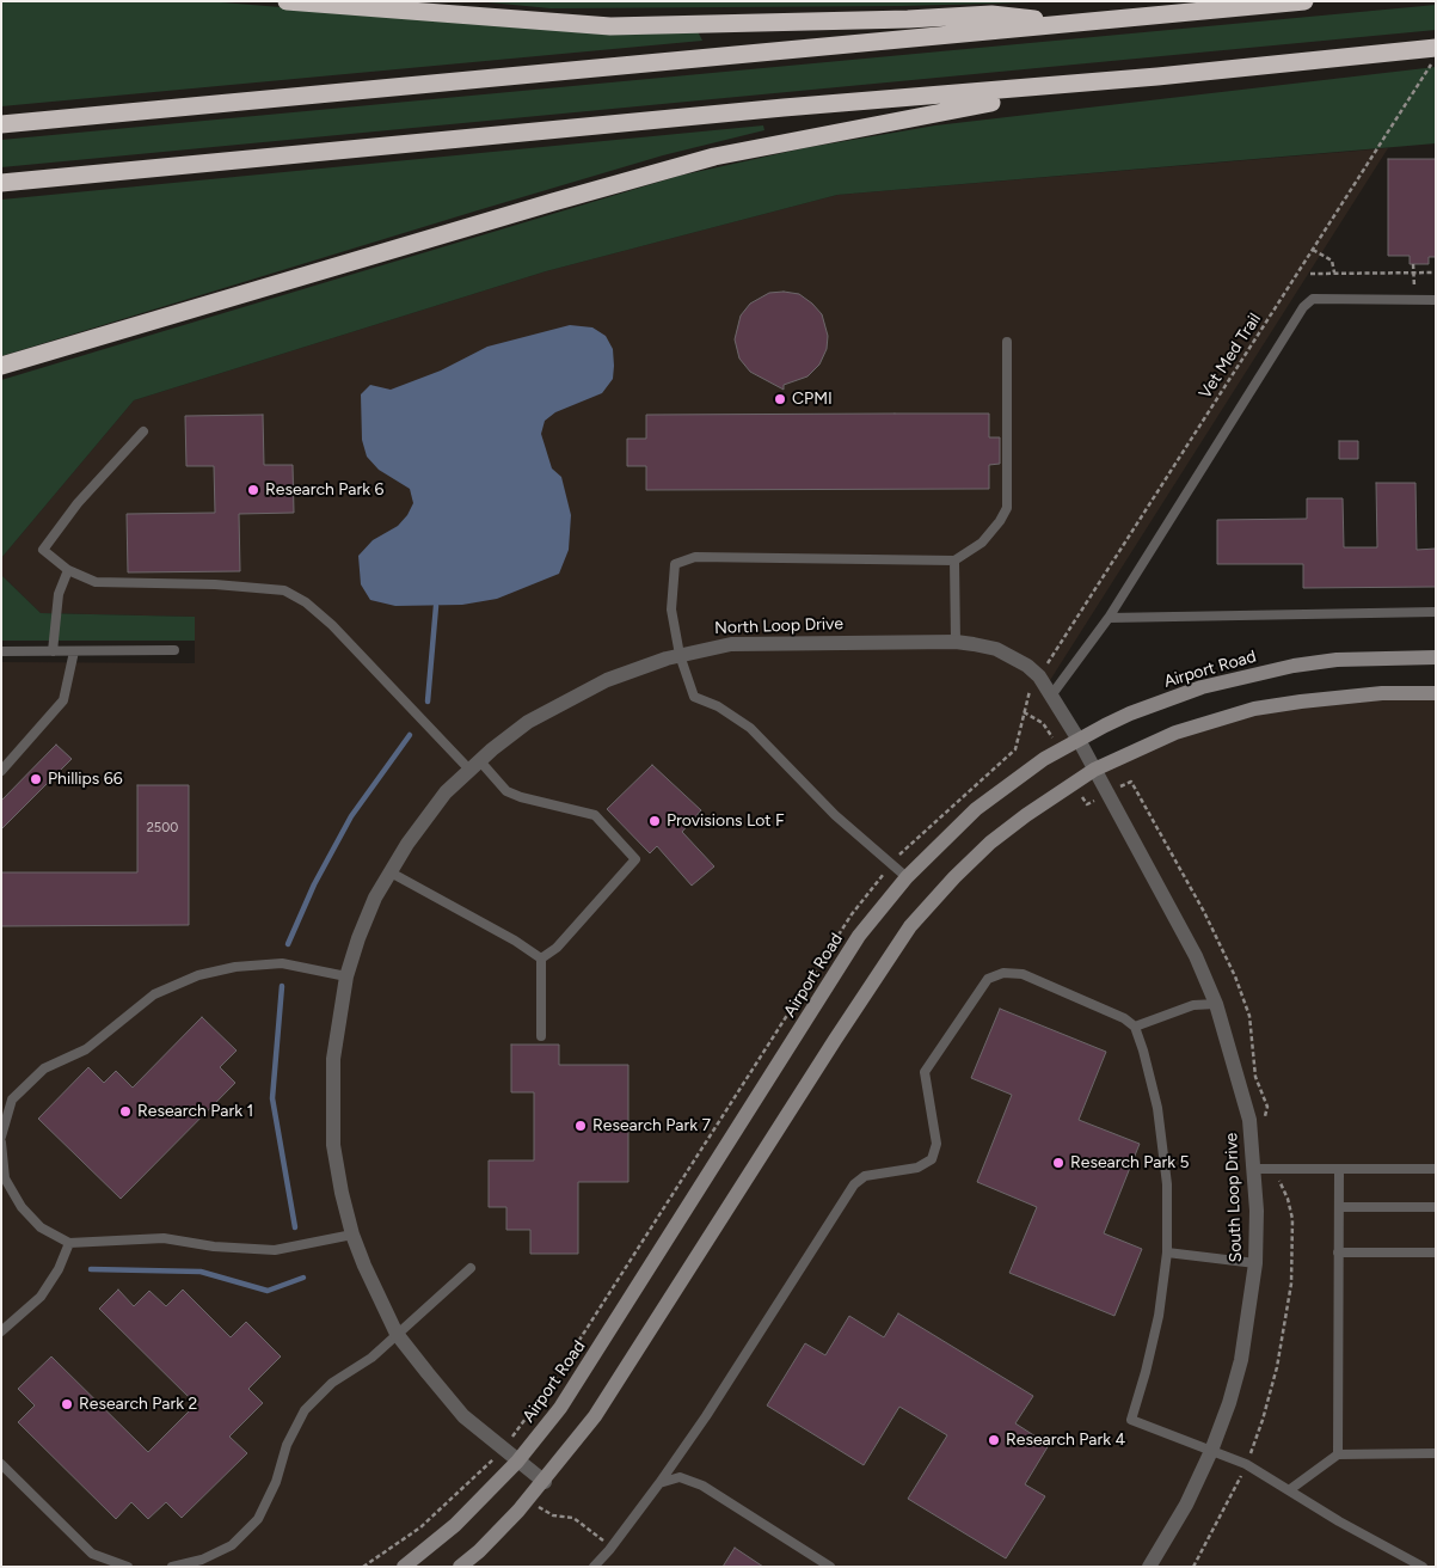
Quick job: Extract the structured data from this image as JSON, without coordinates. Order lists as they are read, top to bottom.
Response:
{
  "streets": {
    "main road": ["Airport Road"],
    "street": ["North Loop Drive", "South Loop Drive"],
    "path": ["Vet Med Trail"]
  },
  "crossings": [
    ["North Loop Drive", "Airport Road"],
    ["North Loop Drive", "South Loop Drive"]
  ],
  "places": [
    "CPMI",
    "Research Park 6",
    "Phillips 66",
    "Provisions Lot F",
    "Research Park 1",
    "Research Park 7",
    "Research Park 5",
    "Research Park 2",
    "Research Park 4"
  ],
  "house_numbers": ["2500"]
}
